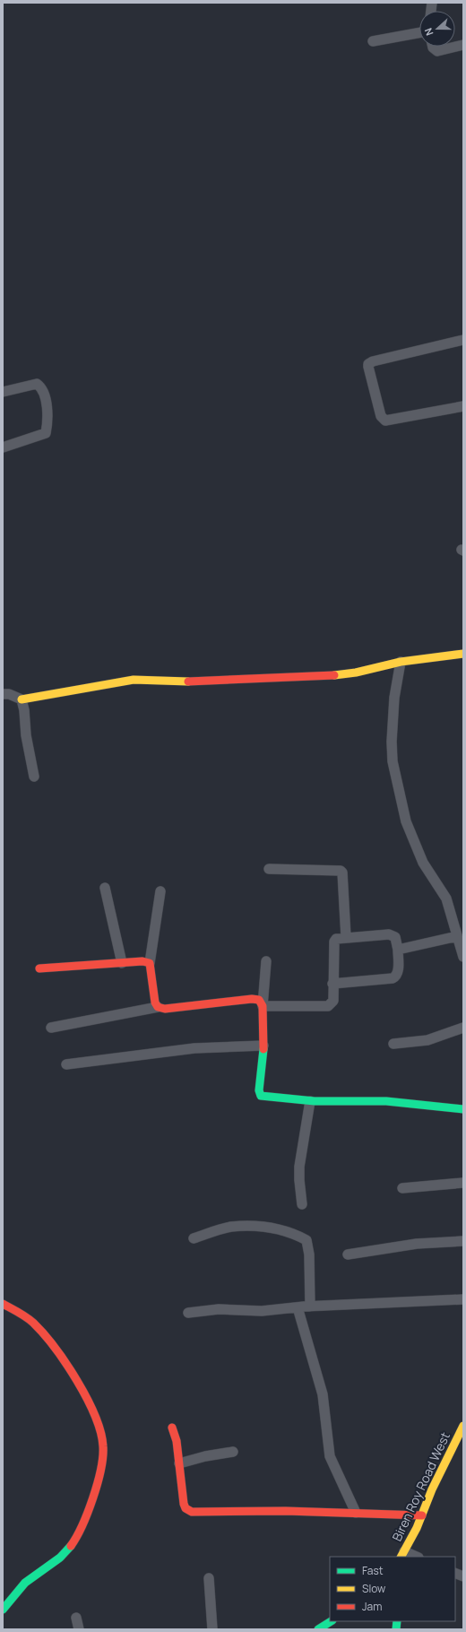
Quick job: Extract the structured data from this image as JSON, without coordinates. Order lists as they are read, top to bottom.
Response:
{
  "streets": {
    "street": ["Biren Roy Road West"]
  },
  "legend": ["Fast", "Slow", "Jam"],
  "north": "left"
}
